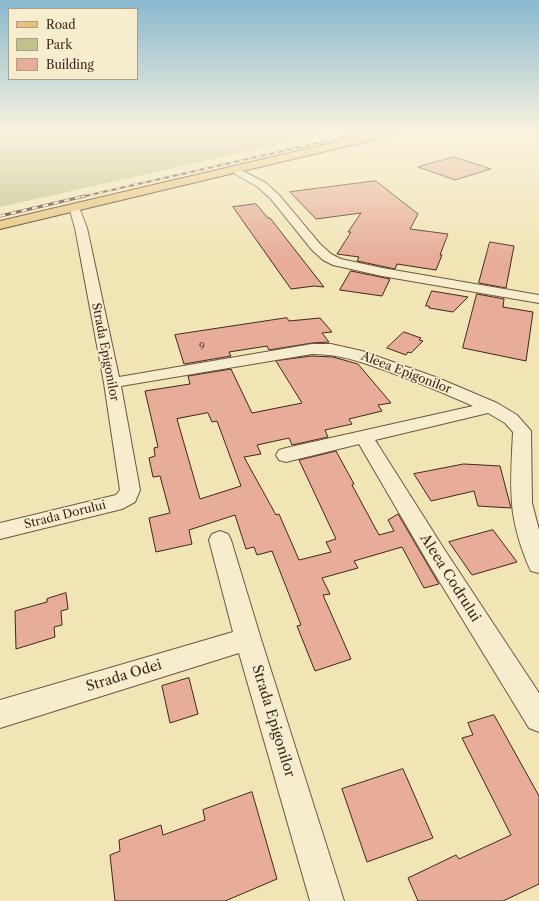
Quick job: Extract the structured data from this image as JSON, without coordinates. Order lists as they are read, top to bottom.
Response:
{
  "streets": {
    "street": [
      "Strada Epigonilor",
      "Aleea Epigonilor",
      "Strada Dorului",
      "Aleea Codrului",
      "Strada Odei"
    ]
  },
  "crossings": [
    ["Strada Epigonilor", "Aleea Epigonilor"],
    ["Strada Epigonilor", "Strada Dorului"],
    ["Strada Epigonilor", "Strada Odei"]
  ],
  "house_numbers": ["9"],
  "legend": ["Road", "Park", "Building"]
}
